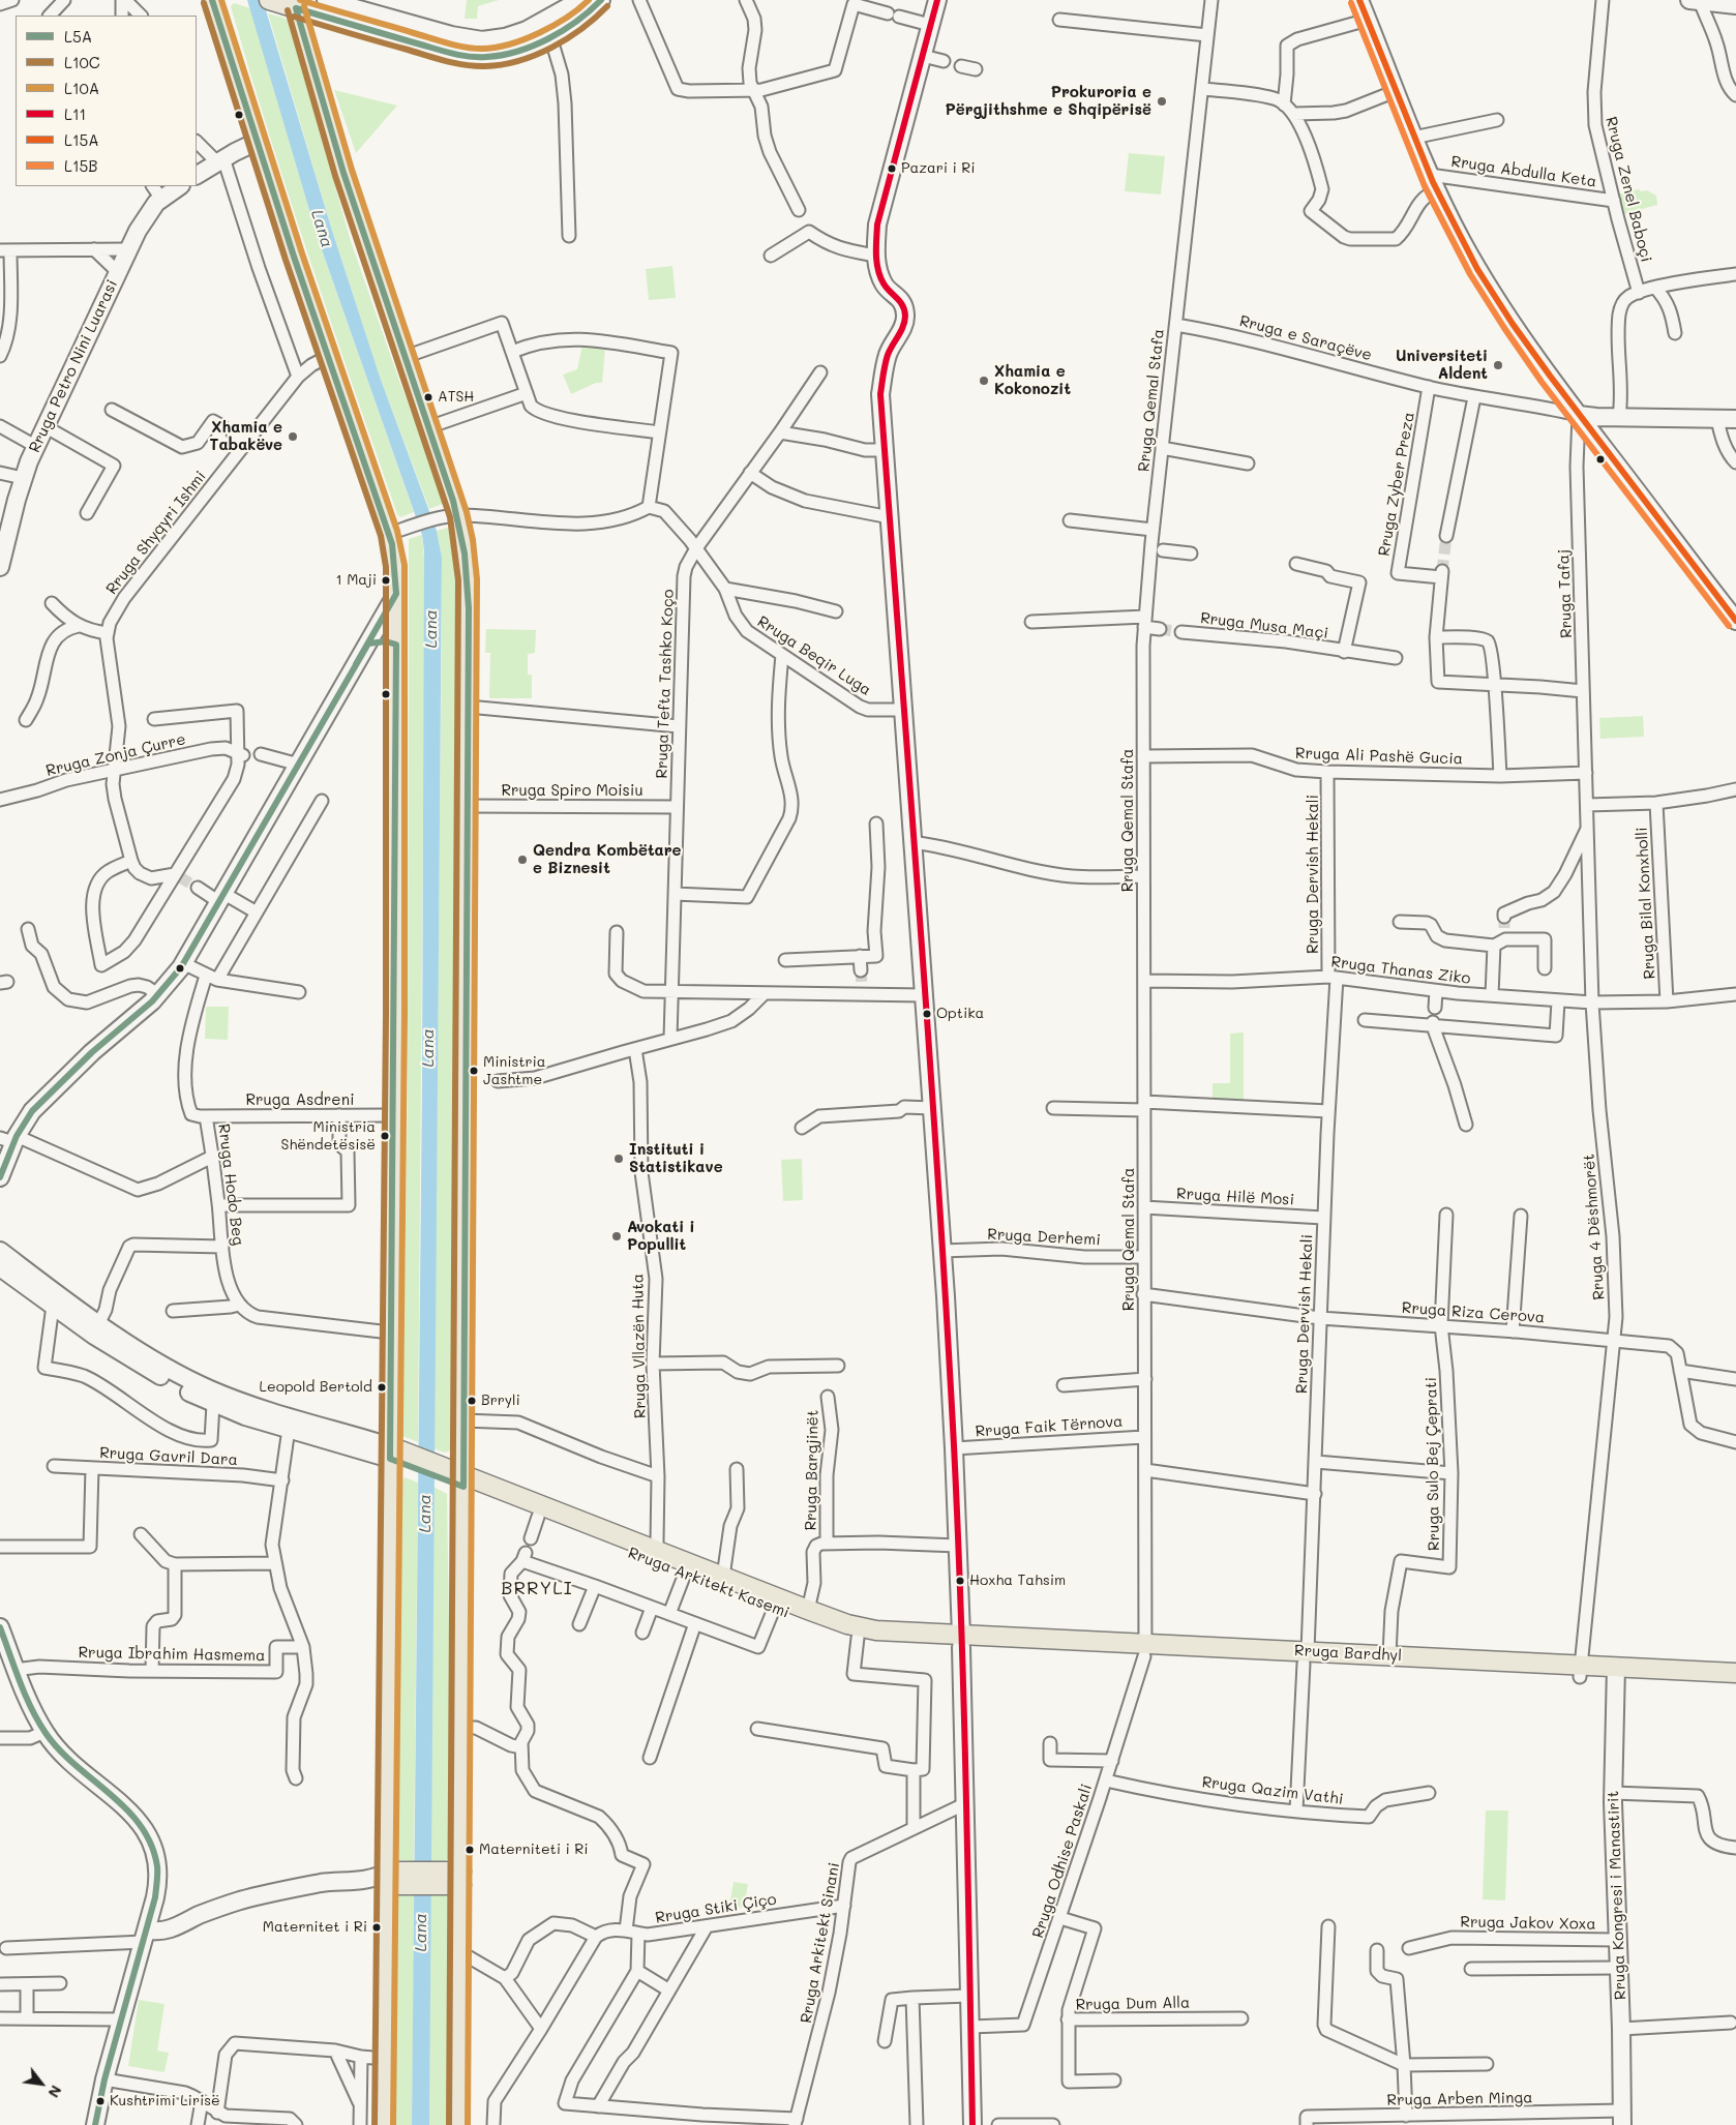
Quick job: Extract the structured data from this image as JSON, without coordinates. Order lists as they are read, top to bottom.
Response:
{
  "streets": {
    "main road": [
      "Rruga Petro Nini Luarasi",
      "Rruga Arkitekt Kasemi",
      "Rruga Bardhyl",
      "Rruga Kongresi i Manastirit"
    ],
    "street": [
      "Rruga Abdulla Keta",
      "Rruga Zenel Baboçi",
      "Rruga e Saraçëve",
      "Rruga Qemal Stafa",
      "Rruga Zyber Preza",
      "Rruga Shyqyri Ishmi",
      "Rruga Tafaj",
      "Rruga Musa Maçi",
      "Rruga Beqir Luga",
      "Rruga Tefta Tashko Koço",
      "Rruga Zonja Çurre",
      "Rruga Ali Pashë Gucia",
      "Rruga Spiro Moisiu",
      "Rruga Dervish Hekali",
      "Rruga Bilal Konxholli",
      "Rruga Thanas Ziko",
      "Rruga Asdreni",
      "Rruga Hodo Beg",
      "Rruga Hilë Mosi",
      "Rruga 4 Dëshmorët",
      "Rruga Derhemi",
      "Rruga Riza Cerova",
      "Rruga Vllazën Huta",
      "Rruga Faik Tërnova",
      "Rruga Gavril Dara",
      "Rruga Sulo Bej Çeprati",
      "Rruga Bargjinët",
      "Rruga Ibrahim Hasmema",
      "Rruga Qazim Vathi",
      "Rruga Odhise Paskali",
      "Rruga Stiki Çiço",
      "Rruga Jakov Xoxa",
      "Rruga Arkitekt Sinani",
      "Rruga Dum Alla",
      "Rruga Arben Minga"
    ]
  },
  "crossings": [
    ["Rruga Abdulla Keta", "Rruga Zenel Baboçi"],
    ["Rruga e Saraçëve", "Rruga Qemal Stafa"],
    ["Rruga e Saraçëve", "Rruga Zyber Preza"],
    ["Rruga e Saraçëve", "Rruga Tafaj"],
    ["Rruga Qemal Stafa", "Rruga Ali Pashë Gucia"],
    ["Rruga Qemal Stafa", "Rruga Thanas Ziko"],
    ["Rruga Qemal Stafa", "Rruga Hilë Mosi"],
    ["Rruga Qemal Stafa", "Rruga Derhemi"],
    ["Rruga Qemal Stafa", "Rruga Riza Cerova"],
    ["Rruga Qemal Stafa", "Rruga Faik Tërnova"],
    ["Rruga Qemal Stafa", "Rruga Bardhyl"],
    ["Rruga Qemal Stafa", "Rruga Odhise Paskali"],
    ["Rruga Shyqyri Ishmi", "Rruga Zonja Çurre"],
    ["Rruga Tafaj", "Rruga Ali Pashë Gucia"],
    ["Rruga Tafaj", "Rruga 4 Dëshmorët"],
    ["Rruga Beqir Luga", "Rruga Tefta Tashko Koço"],
    ["Rruga Tefta Tashko Koço", "Rruga Spiro Moisiu"],
    ["Rruga Ali Pashë Gucia", "Rruga Dervish Hekali"],
    ["Rruga Ali Pashë Gucia", "Rruga 4 Dëshmorët"],
    ["Rruga Dervish Hekali", "Rruga Thanas Ziko"],
    ["Rruga Dervish Hekali", "Rruga Hilë Mosi"],
    ["Rruga Dervish Hekali", "Rruga Riza Cerova"],
    ["Rruga Dervish Hekali", "Rruga Bardhyl"],
    ["Rruga Dervish Hekali", "Rruga Qazim Vathi"],
    ["Rruga Bilal Konxholli", "Rruga Thanas Ziko"],
    ["Rruga Thanas Ziko", "Rruga 4 Dëshmorët"],
    ["Rruga Asdreni", "Rruga Hodo Beg"],
    ["Rruga 4 Dëshmorët", "Rruga Riza Cerova"],
    ["Rruga 4 Dëshmorët", "Rruga Bardhyl"],
    ["Rruga Riza Cerova", "Rruga Sulo Bej Çeprati"],
    ["Rruga Vllazën Huta", "Rruga Arkitekt Kasemi"],
    ["Rruga Sulo Bej Çeprati", "Rruga Bardhyl"],
    ["Rruga Bargjinët", "Rruga Arkitekt Kasemi"],
    ["Rruga Arkitekt Kasemi", "Rruga Bardhyl"],
    ["Rruga Bardhyl", "Rruga Odhise Paskali"],
    ["Rruga Bardhyl", "Rruga Kongresi i Manastirit"],
    ["Rruga Qazim Vathi", "Rruga Odhise Paskali"],
    ["Rruga Kongresi i Manastirit", "Rruga Jakov Xoxa"],
    ["Rruga Kongresi i Manastirit", "Rruga Arben Minga"],
    ["Rruga Stiki Çiço", "Rruga Arkitekt Sinani"]
  ],
  "districts": ["BRRYLI"],
  "water": ["Lana"],
  "places": [
    "Prokuroria e Përgjithshme e Shqipërisë",
    "Pazari i Ri",
    "Universiteti Aldent",
    "Xhamia e Kokonozit",
    "ATSH",
    "Xhamia e Tabakëve",
    "1 Maji",
    "Qendra Kombëtare e Biznesit",
    "Optika",
    "Ministria Jashtme",
    "Ministria Shëndetësisë",
    "Instituti i Statistikave",
    "Avokati i Popullit",
    "Leopold Bertold",
    "Brryli",
    "Hoxha Tahsim",
    "Materniteti i Ri",
    "Maternitet i Ri",
    "Kushtrimi Lirisë"
  ],
  "lines": [
    "transit line L5A",
    "transit line L10A",
    "transit line L11",
    "transit line L15A",
    "transit line L10C",
    "transit line L15B"
  ],
  "legend": [
    "L5A",
    "L10C",
    "L10A",
    "L11",
    "L15A",
    "L15B"
  ],
  "north": "bottom right"
}
